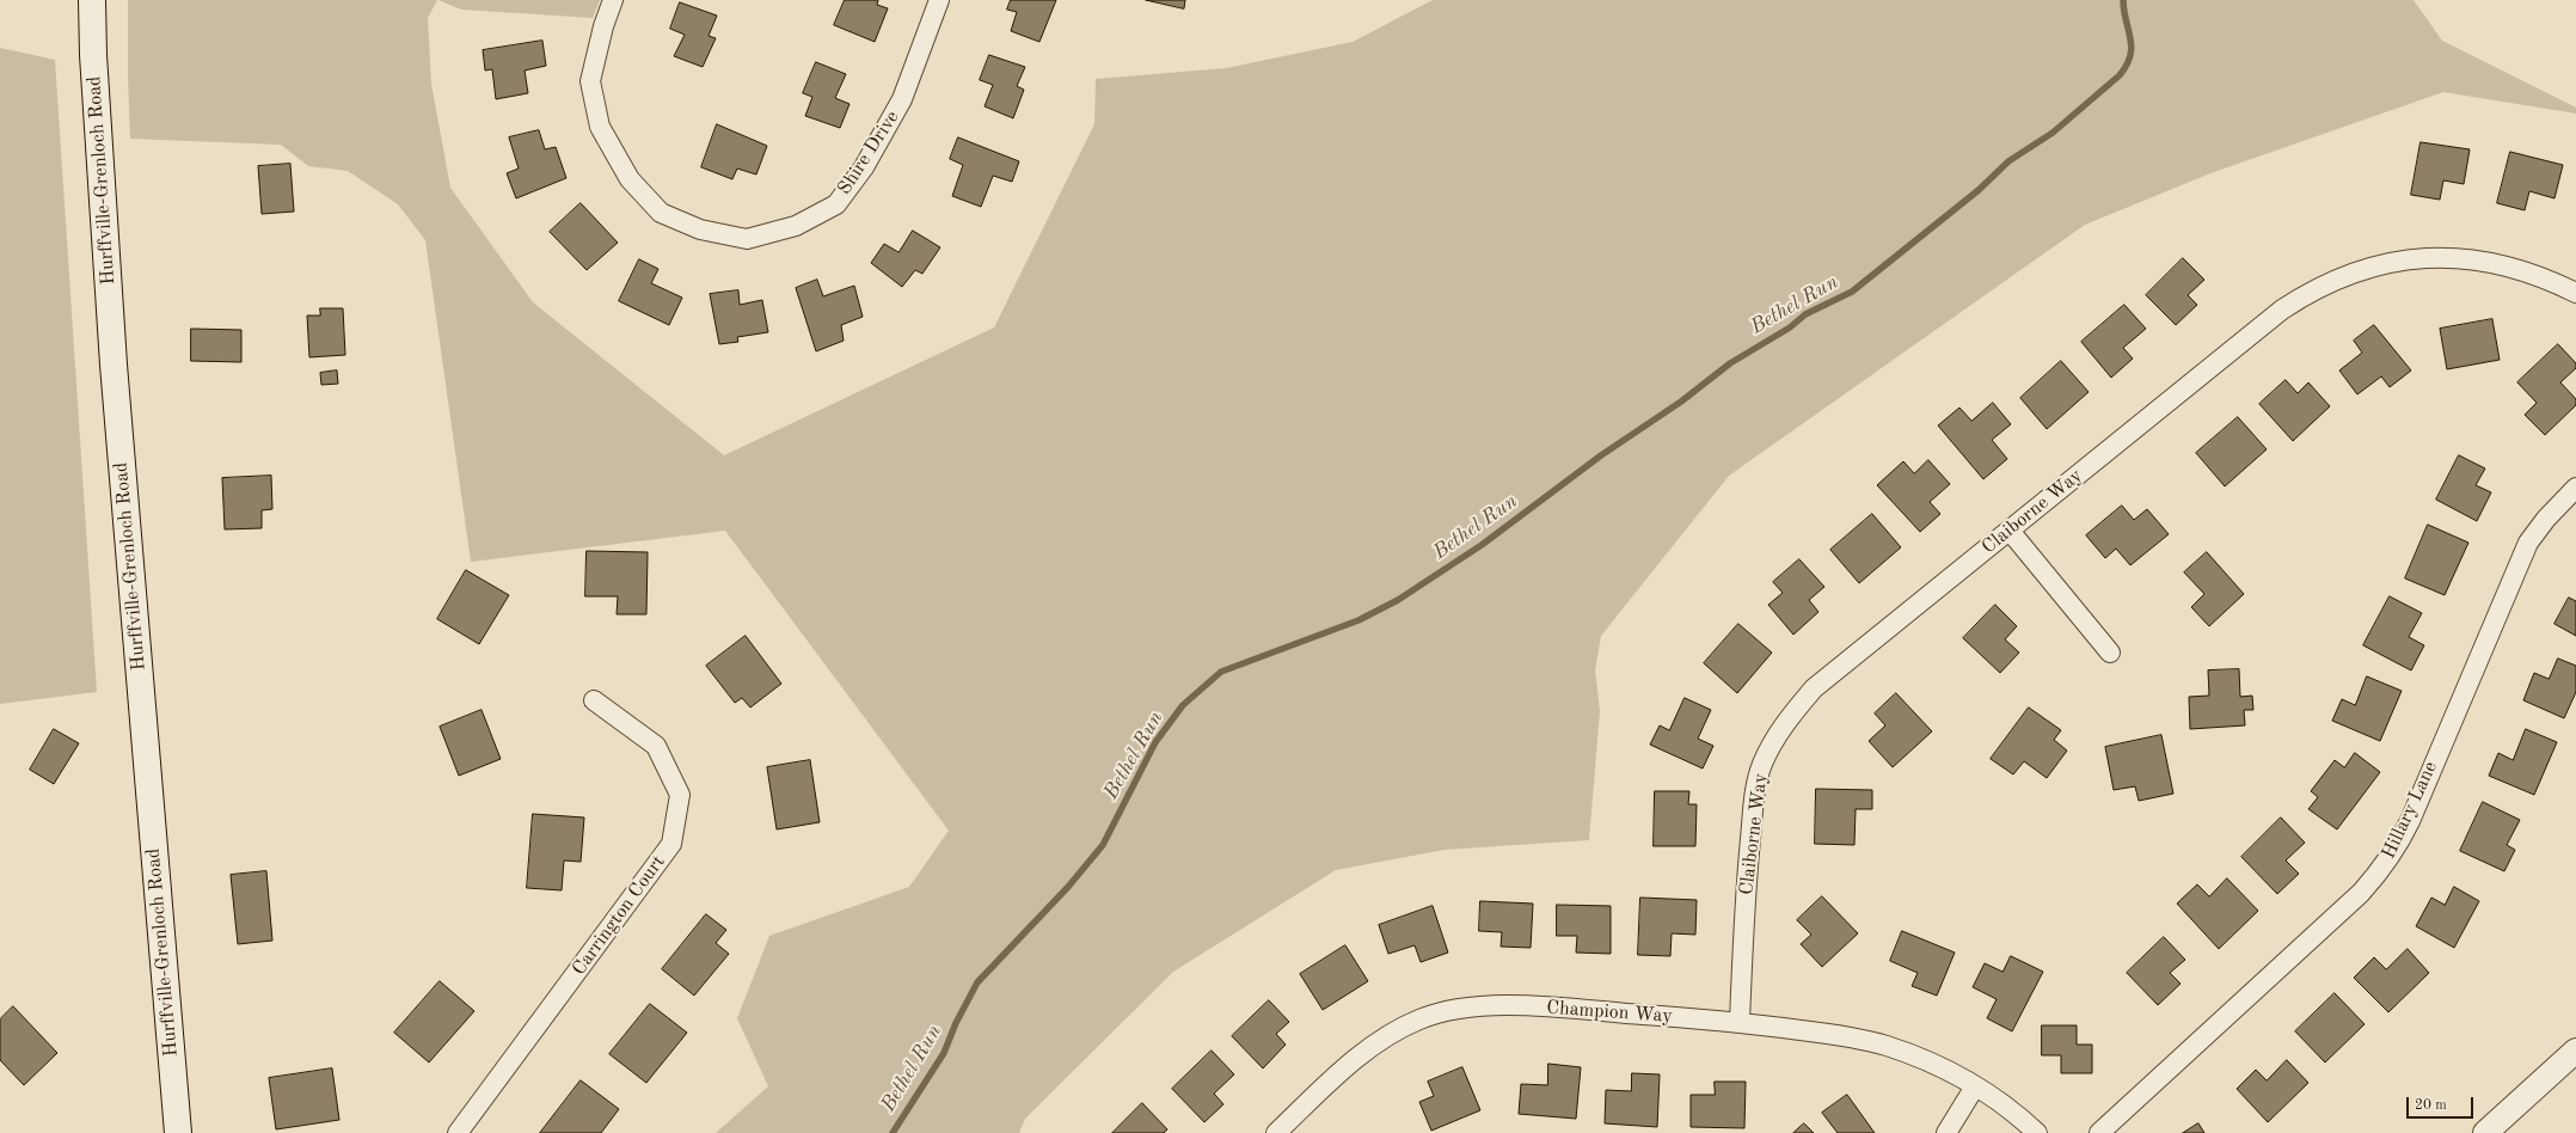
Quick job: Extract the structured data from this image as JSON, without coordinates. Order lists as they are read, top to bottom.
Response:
{
  "streets": {
    "main road": ["Hurffville-Grenloch Road"],
    "street": [
      "Shire Drive",
      "Claiborne Way",
      "Hillary Lane",
      "Carrington Court",
      "Champion Way"
    ]
  },
  "crossings": [
    ["Claiborne Way", "Champion Way"]
  ],
  "water": ["Bethel Run"],
  "scale_bar": "20 m"
}
